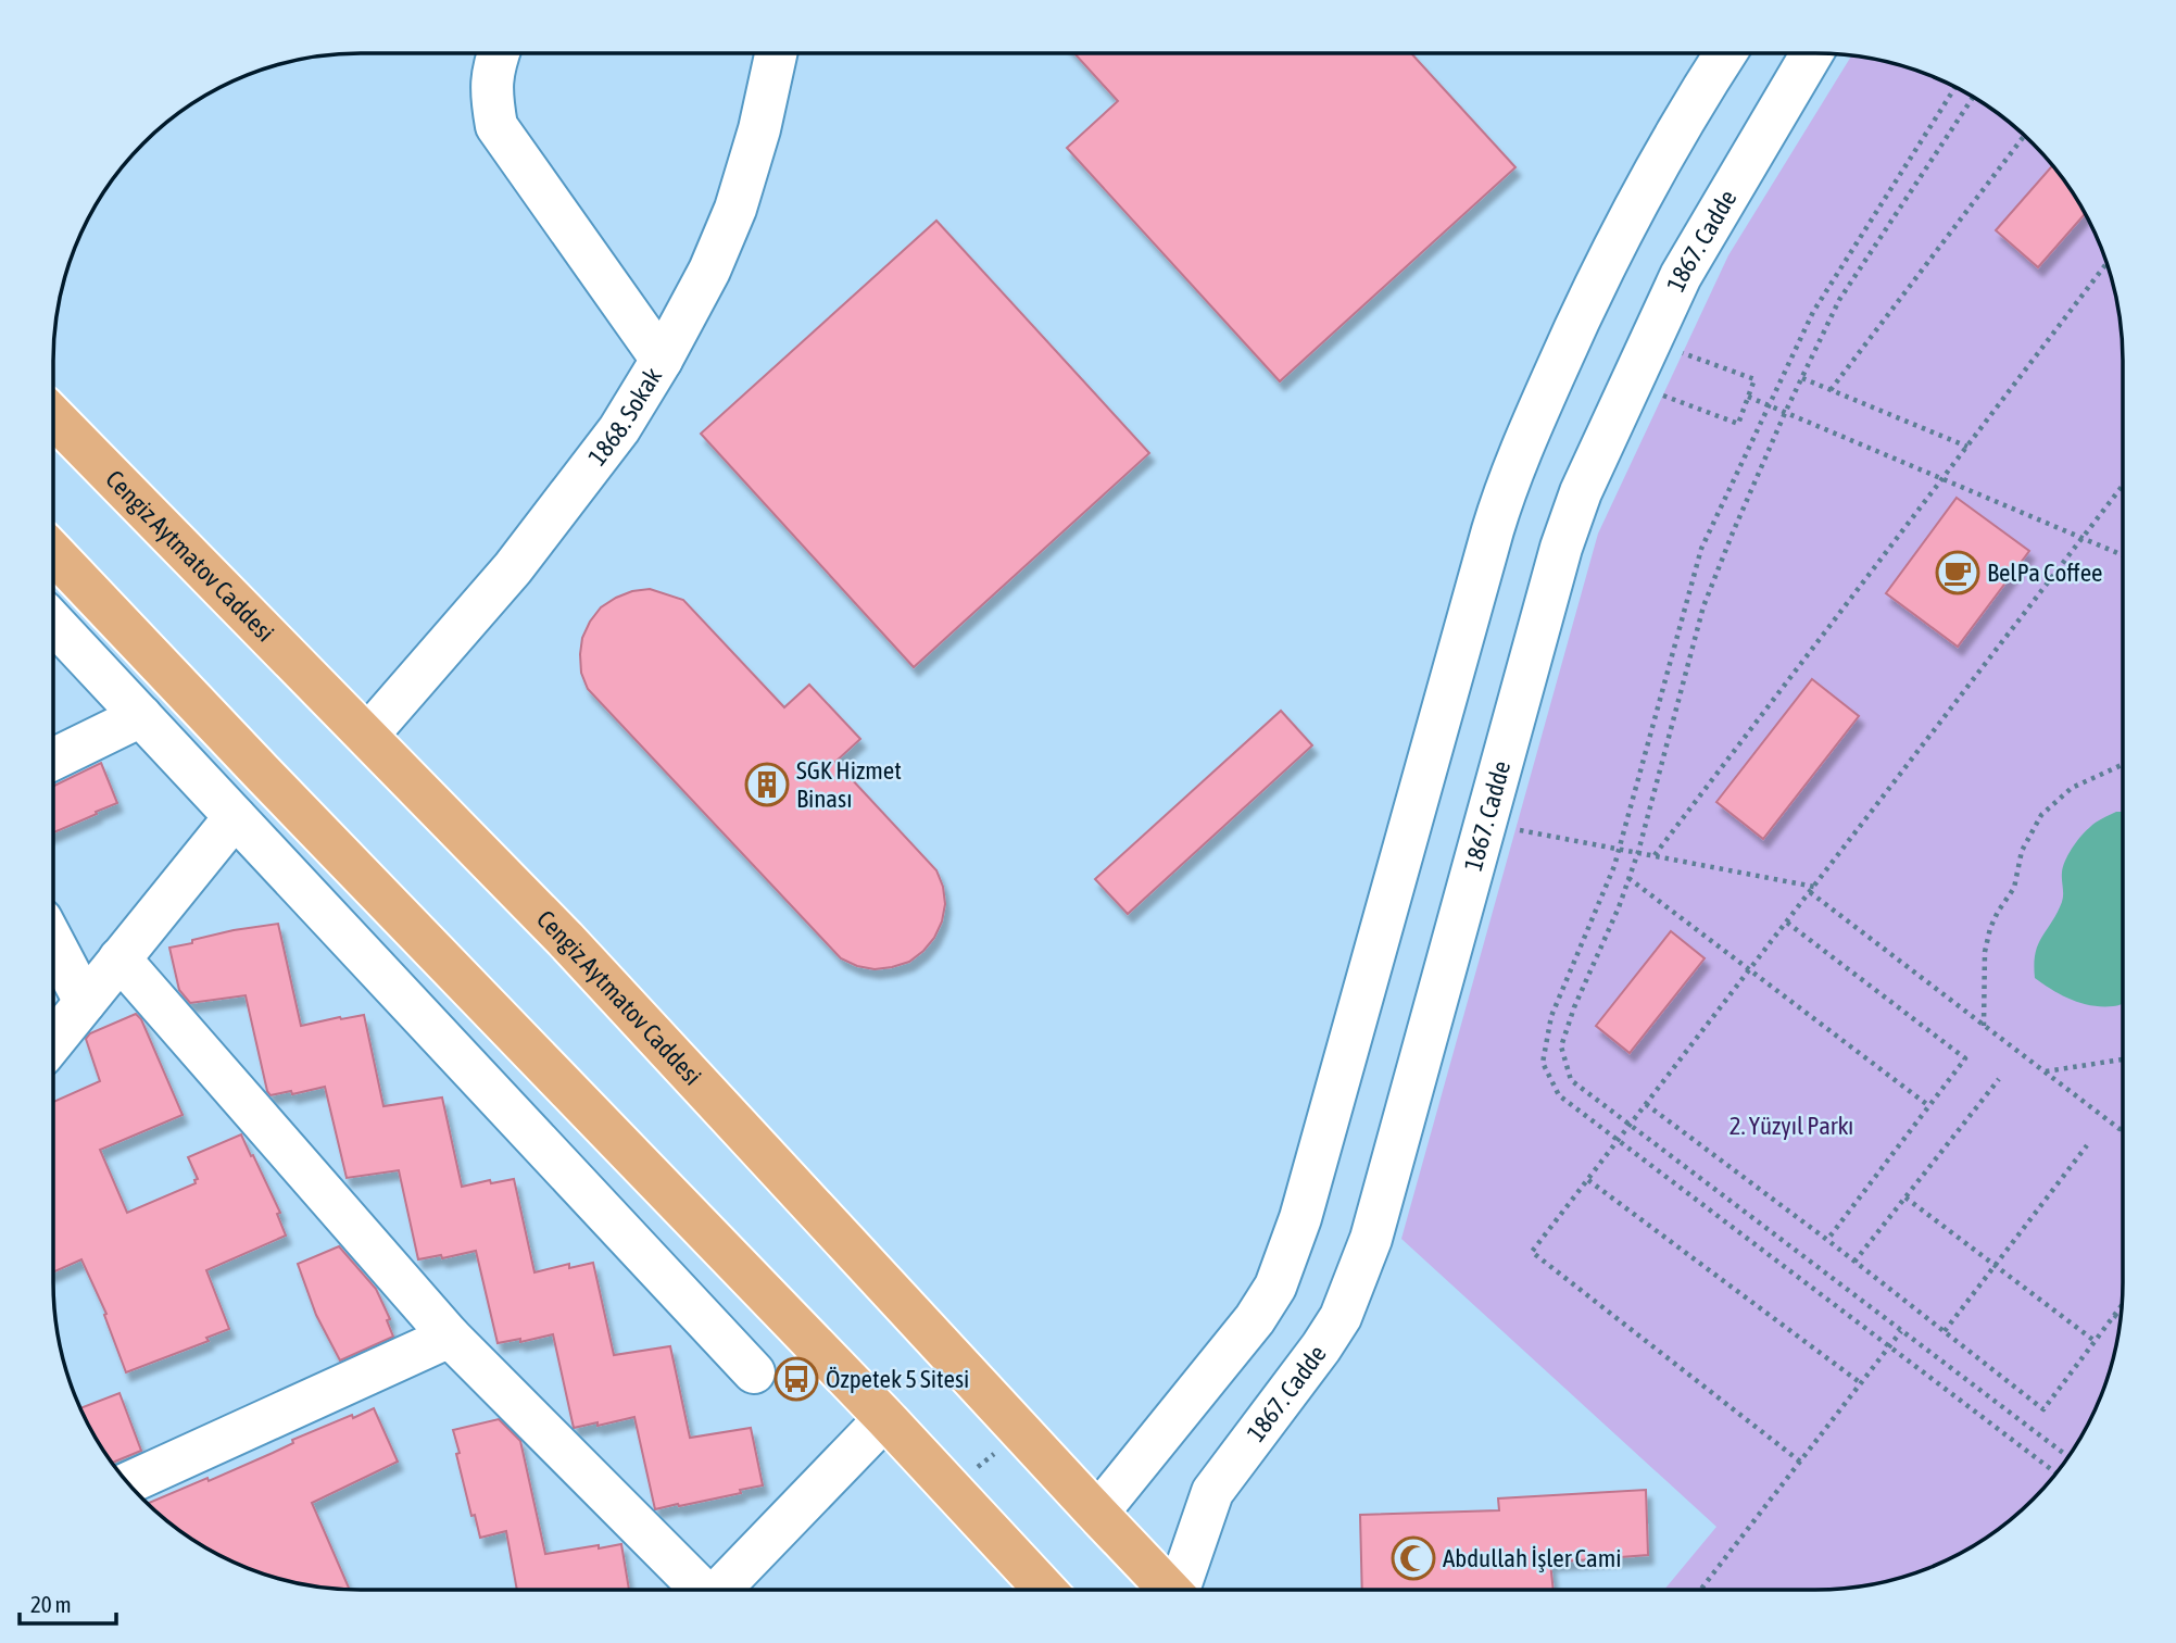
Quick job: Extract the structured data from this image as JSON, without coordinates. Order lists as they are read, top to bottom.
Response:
{
  "streets": {
    "main road": ["Cengiz Aytmatov Caddesi"],
    "street": ["1867. Cadde", "1868. Sokak"]
  },
  "crossings": [
    ["1868. Sokak", "Cengiz Aytmatov Caddesi"]
  ],
  "parks": ["2. Yüzyıl Parkı"],
  "places": {
    "cafe": ["BelPa Coffee"],
    "building": ["SGK Hizmet Binası"],
    "bus stop": ["Özpetek 5 Sitesi"],
    "mosque": ["Abdullah İşler Cami"]
  },
  "scale_bar": "20 m"
}
